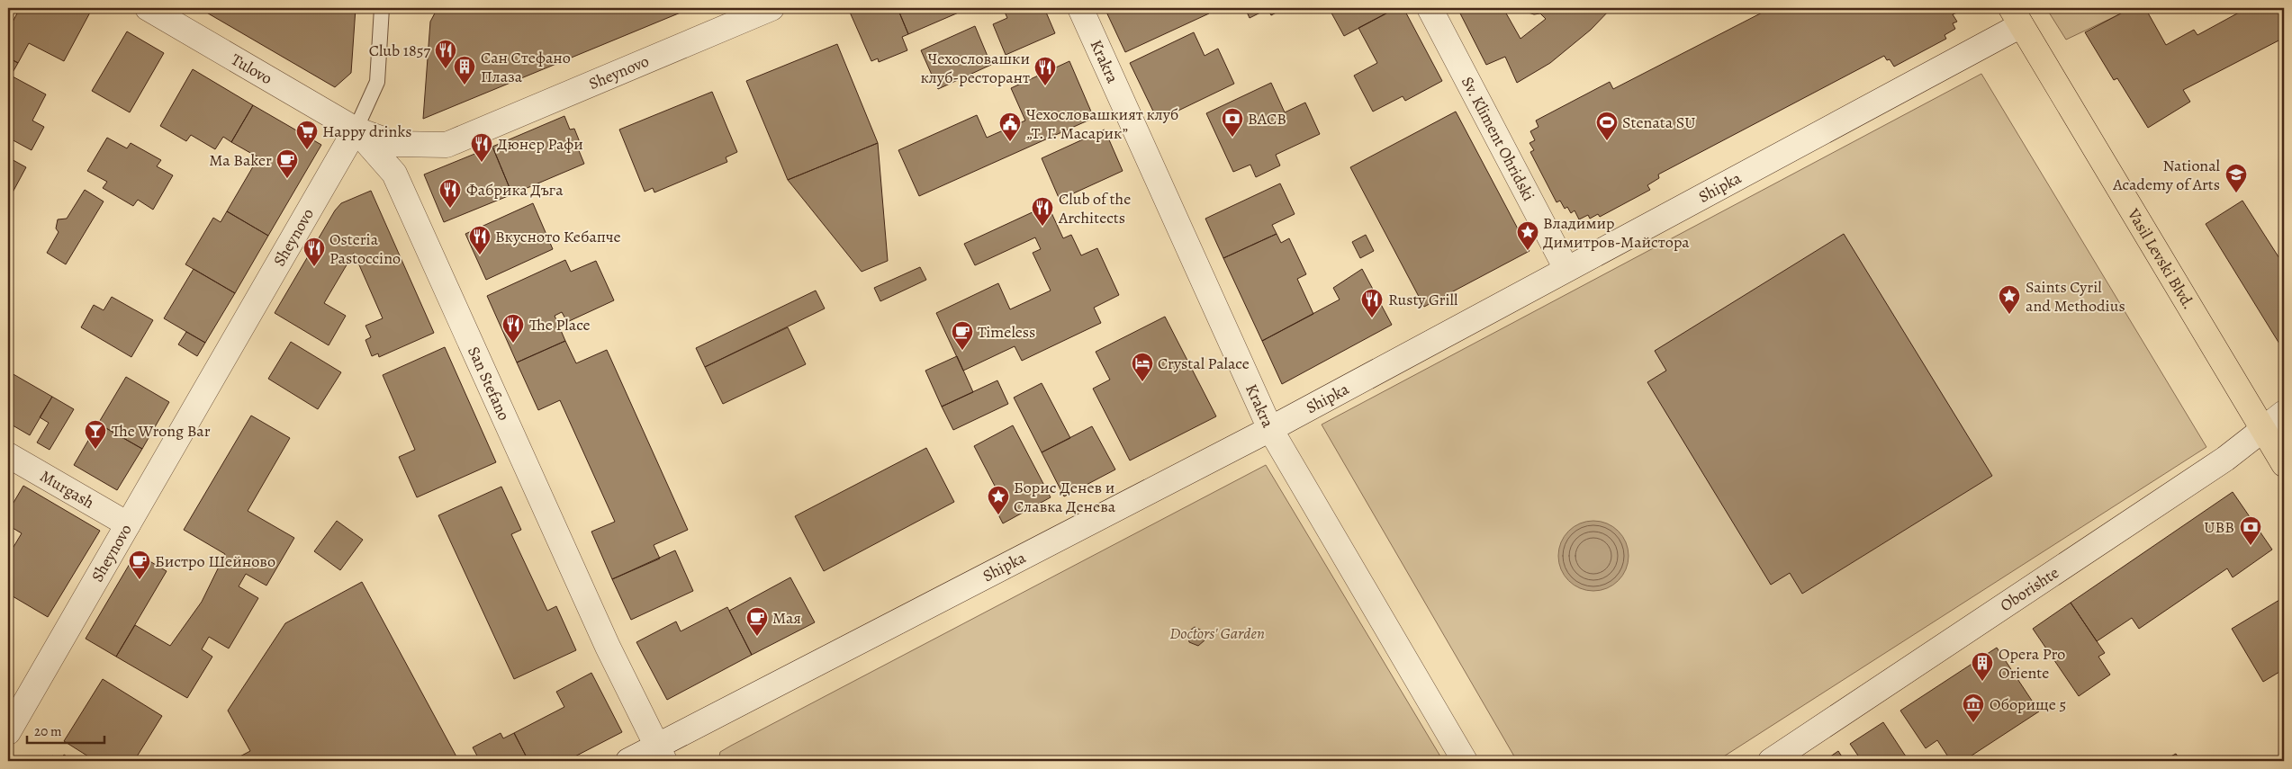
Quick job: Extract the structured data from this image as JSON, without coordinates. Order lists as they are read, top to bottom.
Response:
{
  "streets": {
    "main road": ["Vasil Levski Blvd."],
    "street": [
      "Krakra",
      "Tulovo",
      "Sheynovo",
      "Sv. Kliment Ohridski",
      "Shipka",
      "San Stefano",
      "Murgash",
      "Oborishte"
    ]
  },
  "crossings": [
    ["Krakra", "Shipka"],
    ["Tulovo", "Sheynovo"],
    ["Tulovo", "San Stefano"],
    ["Sheynovo", "San Stefano"],
    ["Sheynovo", "Murgash"],
    ["Sv. Kliment Ohridski", "Shipka"],
    ["Shipka", "Vasil Levski Blvd."],
    ["Shipka", "San Stefano"],
    ["Vasil Levski Blvd.", "Oborishte"]
  ],
  "parks": ["Doctors' Garden"],
  "places": {
    "restaurant": [
      "Club 1857",
      "Чехословашки клуб-ресторант",
      "Дюнер Рафи",
      "Фабрика Дъга",
      "Club of the Architects",
      "Вкусното Кебапче",
      "Osteria Pastoccino",
      "Rusty Grill",
      "The Place"
    ],
    "building": ["Сан Стефано Плаза", "Opera Pro Oriente"],
    "bank": ["BACB", "UBB"],
    "sports": ["Stenata SU"],
    "public building": ["Чехословашкият клуб „Т. Г. Масарик”"],
    "supermarket": ["Happy drinks"],
    "cafe": [
      "Ma Baker",
      "Timeless",
      "Бистро Шейново",
      "Мая"
    ],
    "school or university": ["National Academy of Arts"],
    "place": ["Владимир Димитров-Майстора", "Saints Cyril and Methodius", "Борис Денев и Славка Денева"],
    "hotel": ["Crystal Palace"],
    "bar": ["The Wrong Bar"],
    "museum": ["Оборище 5"]
  },
  "scale_bar": "20 m"
}
